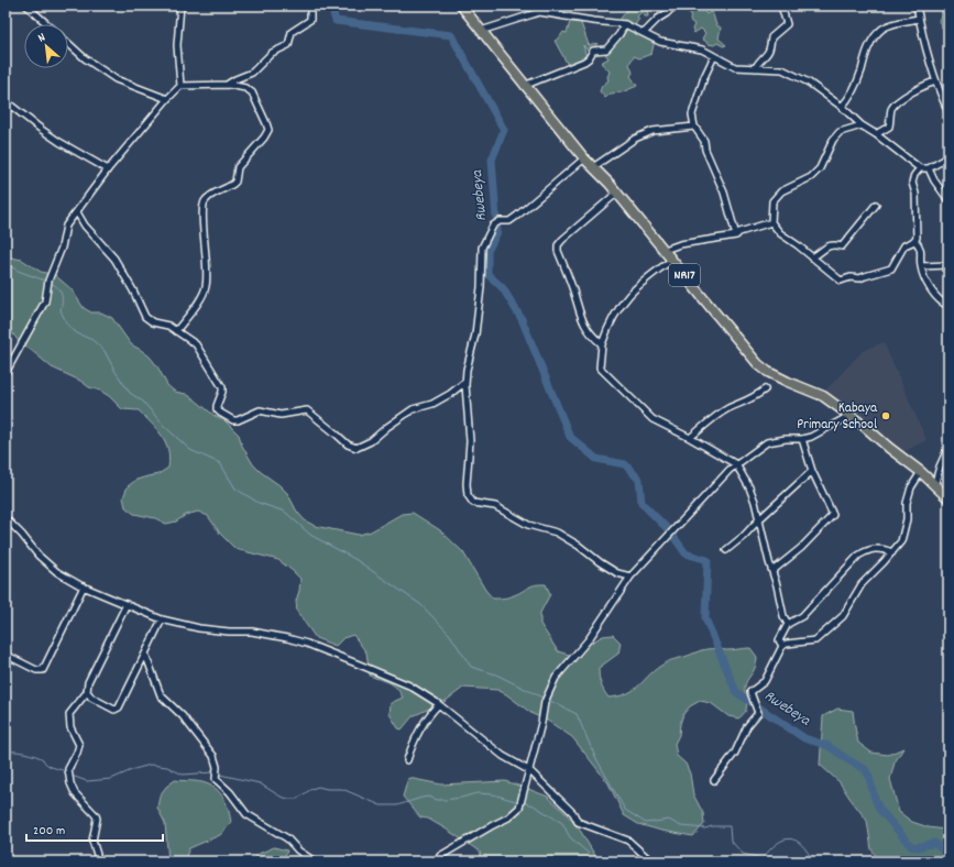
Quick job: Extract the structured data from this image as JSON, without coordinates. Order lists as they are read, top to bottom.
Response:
{
  "streets": {
    "main road": ["NR17"]
  },
  "water": ["Rwebeya"],
  "places": ["Kabaya Primary School"],
  "scale_bar": "200 m",
  "north": "top left"
}
